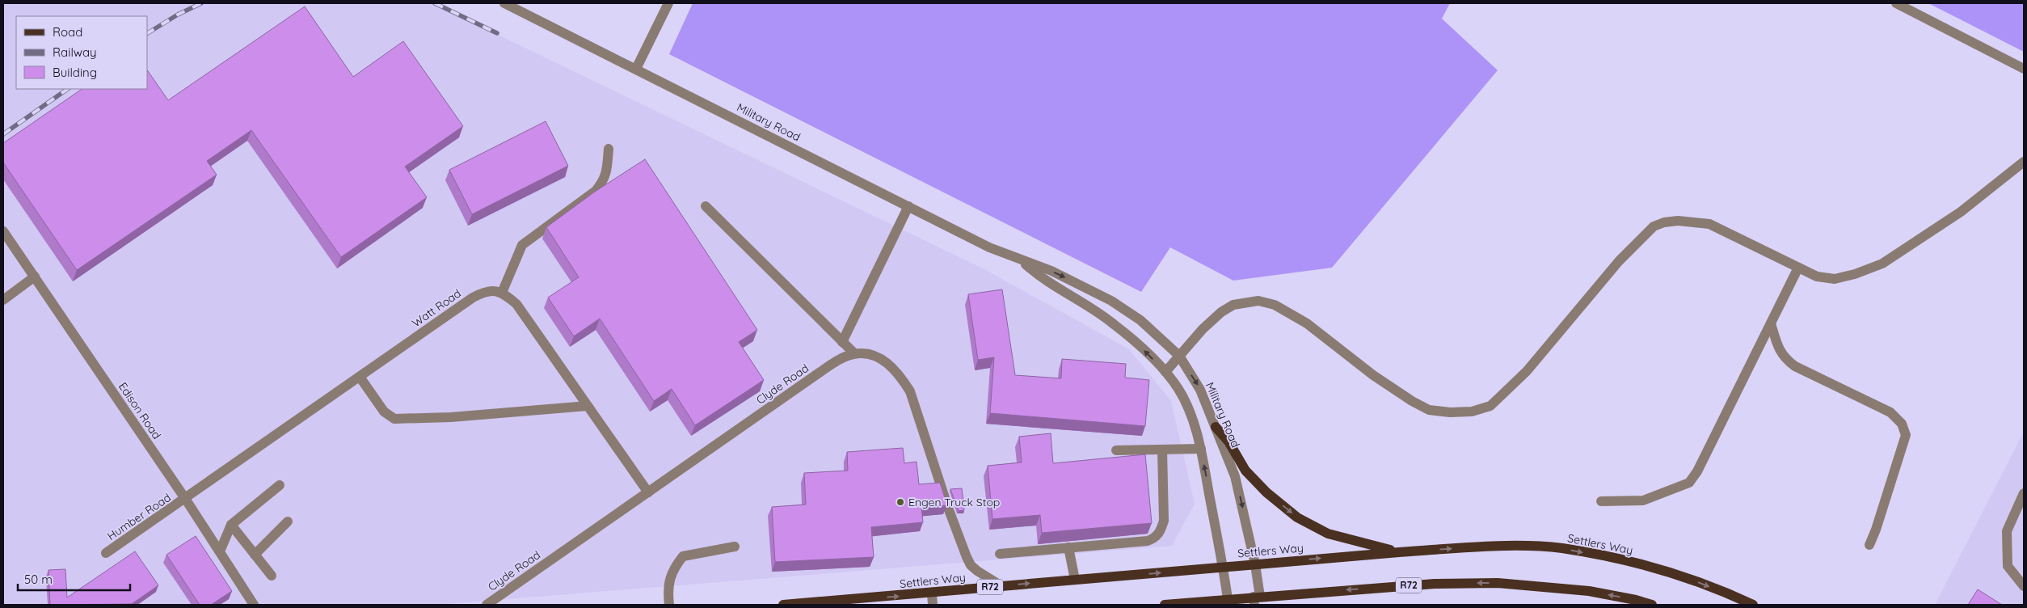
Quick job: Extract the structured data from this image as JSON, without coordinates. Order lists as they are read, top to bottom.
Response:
{
  "streets": {
    "main road": ["Settlers Way", "R72"],
    "street": [
      "Military Road",
      "Watt Road",
      "Clyde Road",
      "Edison Road",
      "Humber Road"
    ]
  },
  "crossings": [
    ["Military Road", "Settlers Way"],
    ["Military Road", "R72"],
    ["Watt Road", "Edison Road"],
    ["Watt Road", "Humber Road"],
    ["Clyde Road", "Settlers Way"],
    ["Edison Road", "Humber Road"]
  ],
  "places": ["Engen Truck Stop"],
  "legend": ["Road", "Railway", "Building"],
  "scale_bar": "50 m"
}
